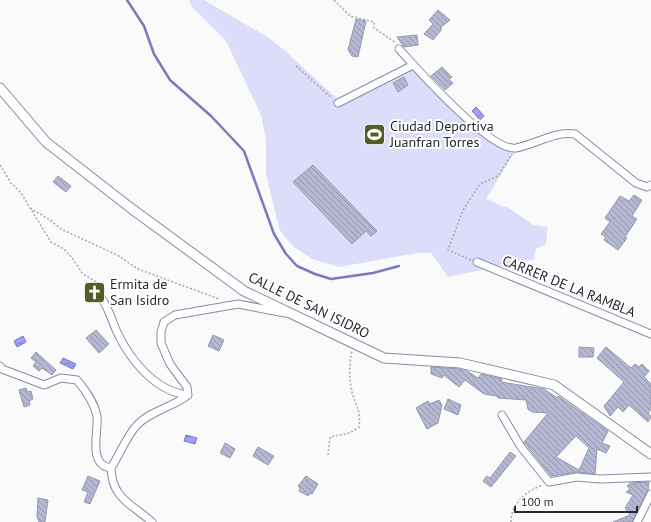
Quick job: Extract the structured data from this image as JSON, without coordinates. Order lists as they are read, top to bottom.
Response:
{
  "streets": {
    "street": ["CARRER DE LA RAMBLA", "CALLE DE SAN ISIDRO"]
  },
  "places": {
    "sports": ["Ciudad Deportiva Juanfran Torres"],
    "church": ["Ermita de San Isidro"]
  },
  "scale_bar": "100 m"
}
